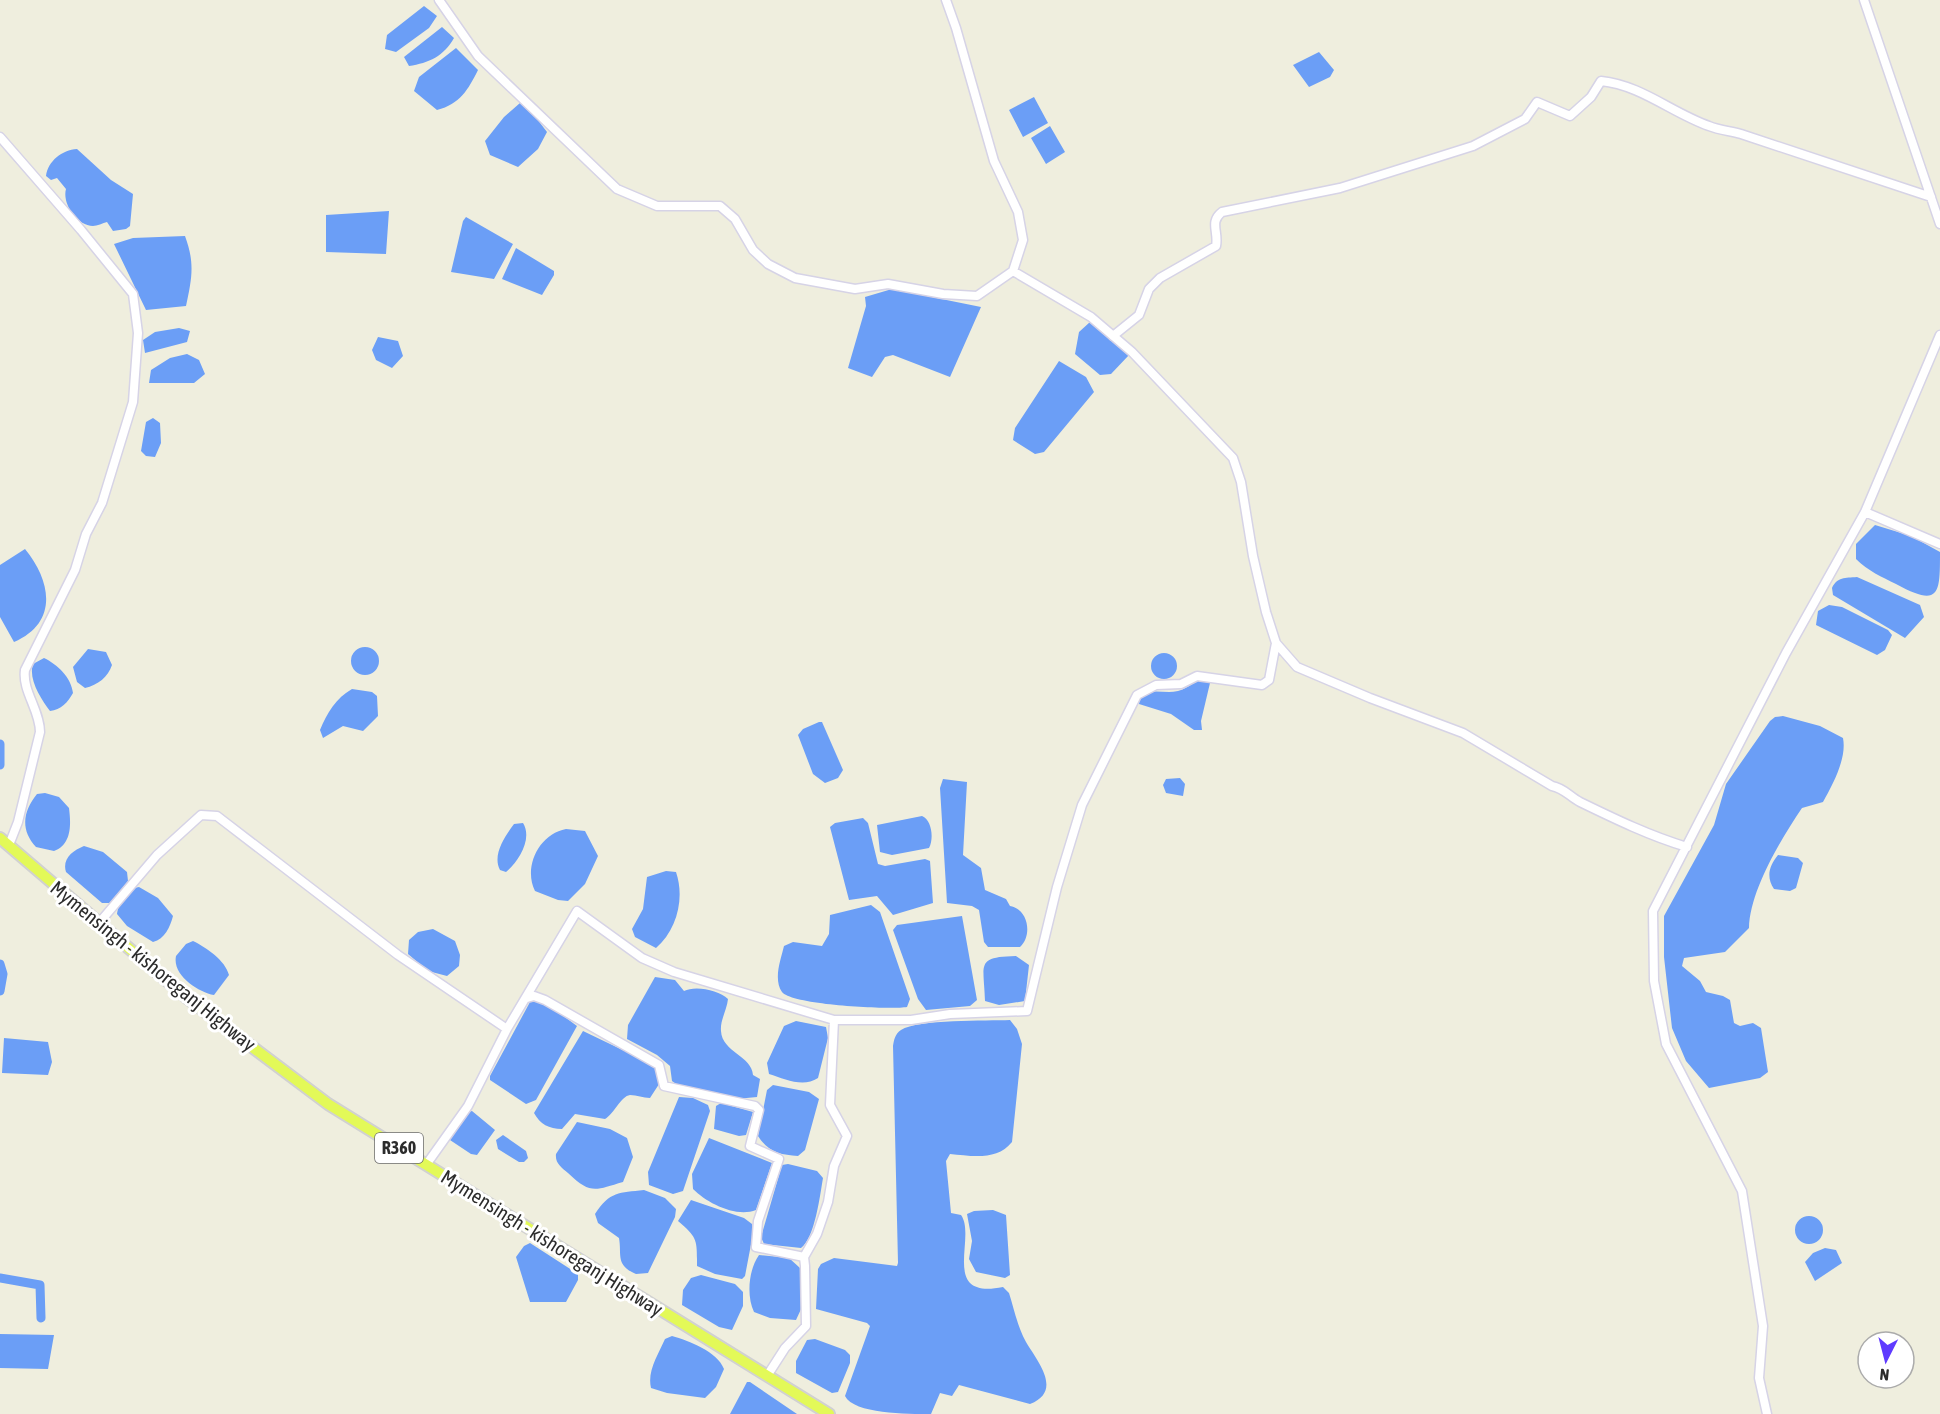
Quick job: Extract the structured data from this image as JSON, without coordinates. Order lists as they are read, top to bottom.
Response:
{
  "streets": {
    "main road": ["Mymensingh - kishoreganj Highway", "R360"]
  },
  "north": "bottom"
}
